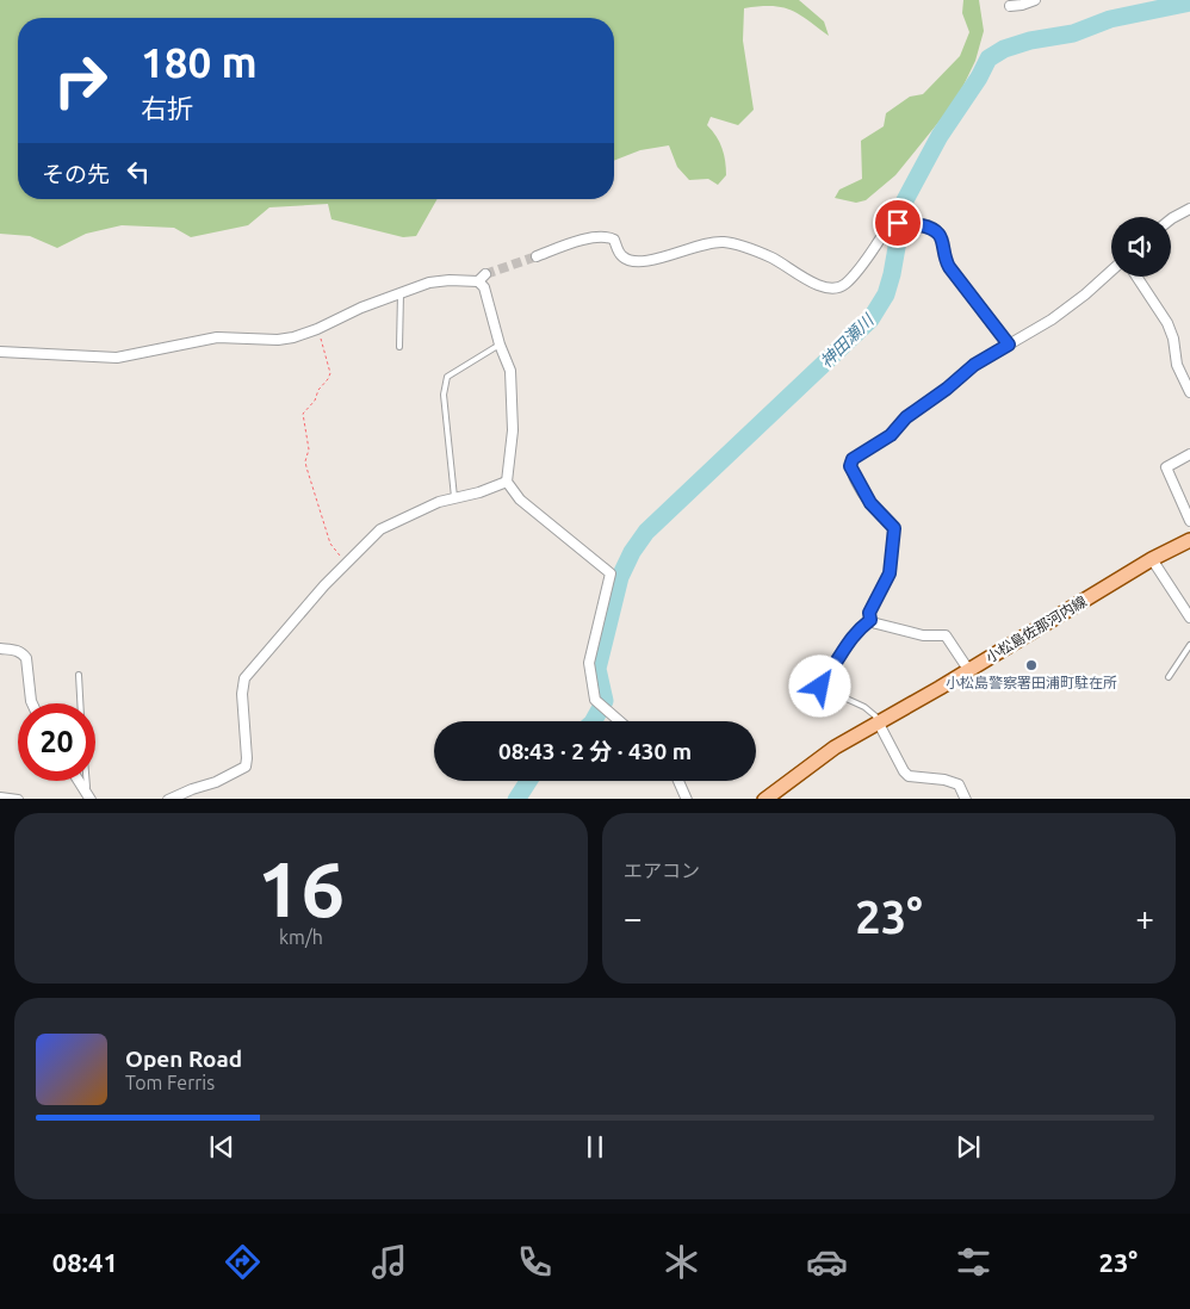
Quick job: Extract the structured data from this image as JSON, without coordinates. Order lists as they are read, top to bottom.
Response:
{
  "streets": {
    "main road": ["小松島佐那河内線"]
  },
  "water": ["神田瀬川"],
  "places": ["小松島警察署田浦町駐在所"],
  "page": {
    "turn": ["180 m", "右折"],
    "then": "その先",
    "limit": "20",
    "trip": "08:43 · 2 分 · 430 m",
    "tile": [
      ["16", "km/h"],
      "エアコン"
    ],
    "heat": ["−", "23°", "+"],
    "song": ["Open Road", "Tom Ferris"],
    "tabs": ["08:41", "23°"]
  }
}
